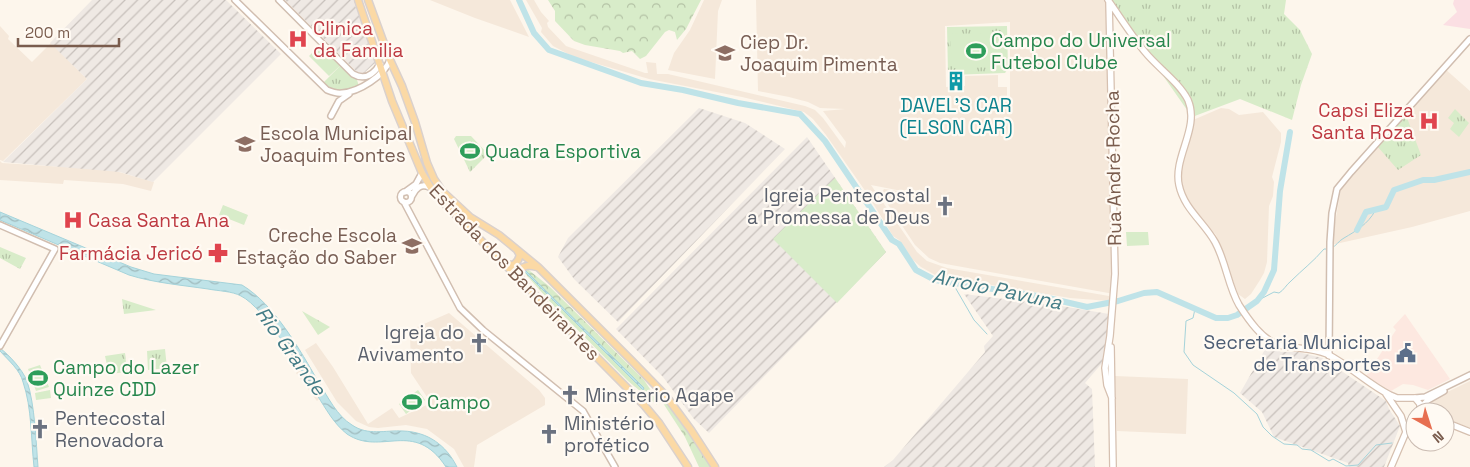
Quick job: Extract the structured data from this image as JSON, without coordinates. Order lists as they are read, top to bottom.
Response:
{
  "streets": {
    "main road": ["Rua André Rocha", "Estrada dos Bandeirantes"]
  },
  "water": ["Arroio Pavuna", "Rio Grande"],
  "places": {
    "hospital": ["Clinica da Familia", "Capsi Eliza Santa Roza", "Casa Santa Ana"],
    "sports": [
      "Campo do Universal Futebol Clube",
      "Quadra Esportiva",
      "Campo do Lazer Quinze CDD",
      "Campo"
    ],
    "school or university": ["Ciep Dr. Joaquim Pimenta", "Escola Municipal Joaquim Fontes", "Creche Escola Estação do Saber"],
    "building": ["DAVEL'S CAR (ELSON CAR)"],
    "church": [
      "Igreja Pentecostal a Promessa de Deus",
      "Igreja do Avivamento",
      "Minsterio Agape",
      "Pentecostal Renovadora",
      "Ministério profético"
    ],
    "pharmacy": ["Farmácia Jericó"],
    "public building": ["Secretaria Municipal de Transportes"]
  },
  "scale_bar": "200 m",
  "north": "bottom right"
}
